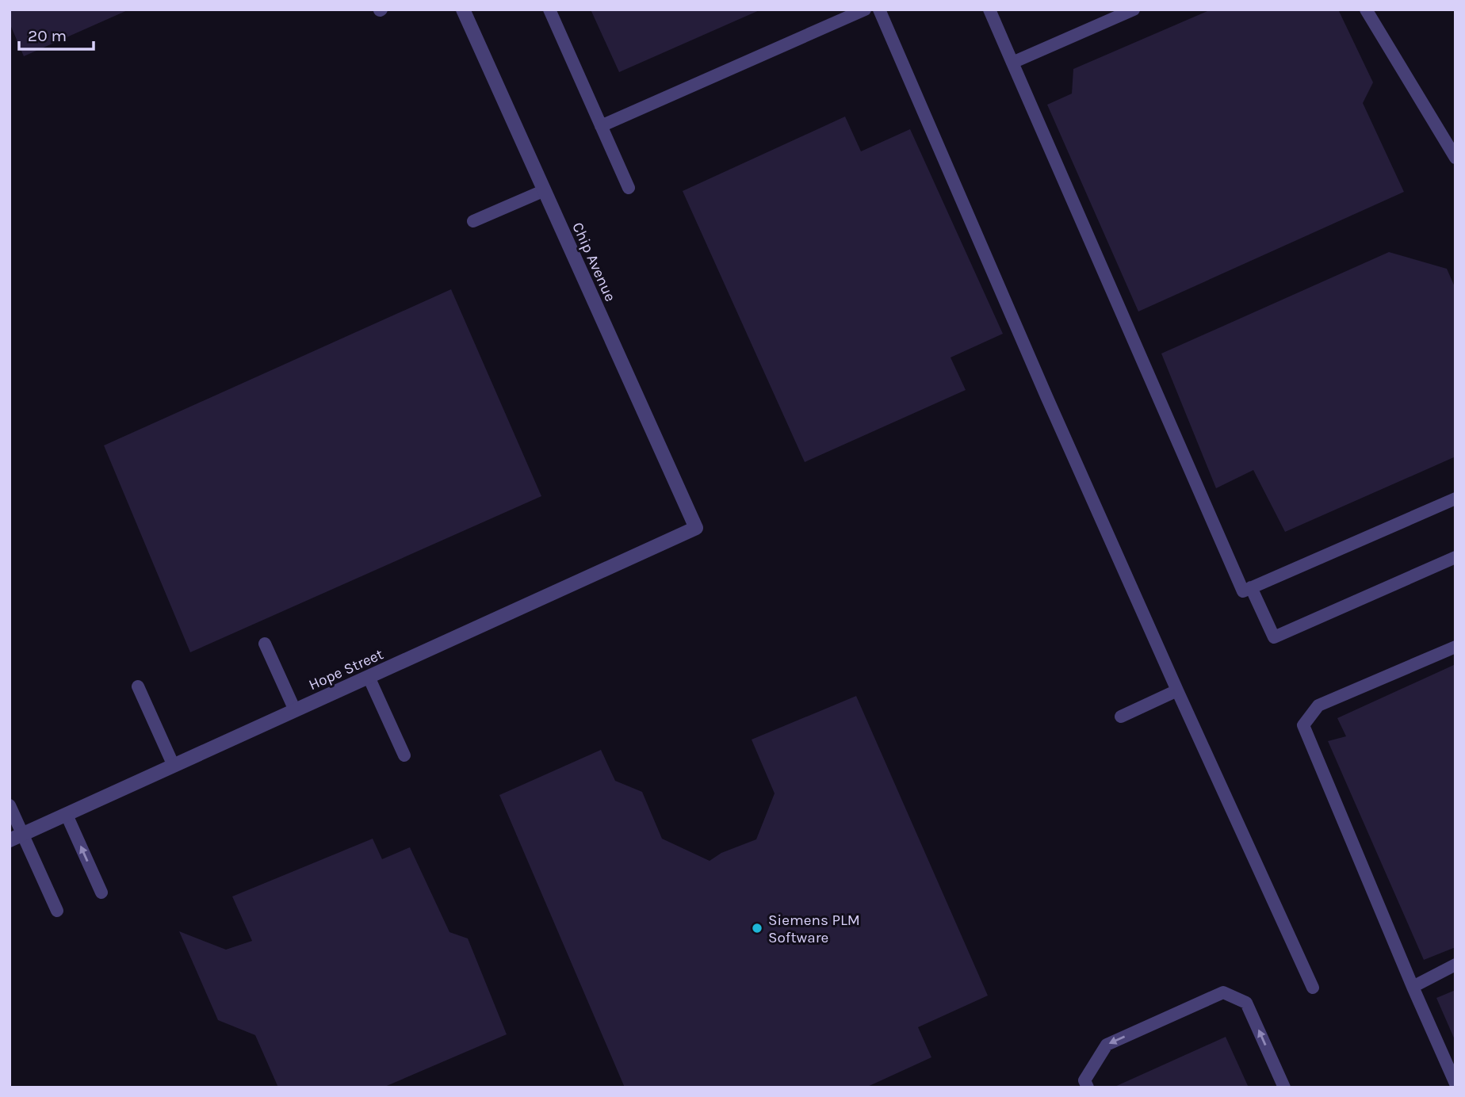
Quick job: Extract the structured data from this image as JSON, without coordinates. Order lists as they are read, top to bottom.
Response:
{
  "streets": {
    "street": ["Chip Avenue", "Hope Street"]
  },
  "crossings": [
    ["Chip Avenue", "Hope Street"]
  ],
  "places": ["Siemens PLM Software"],
  "scale_bar": "20 m"
}
